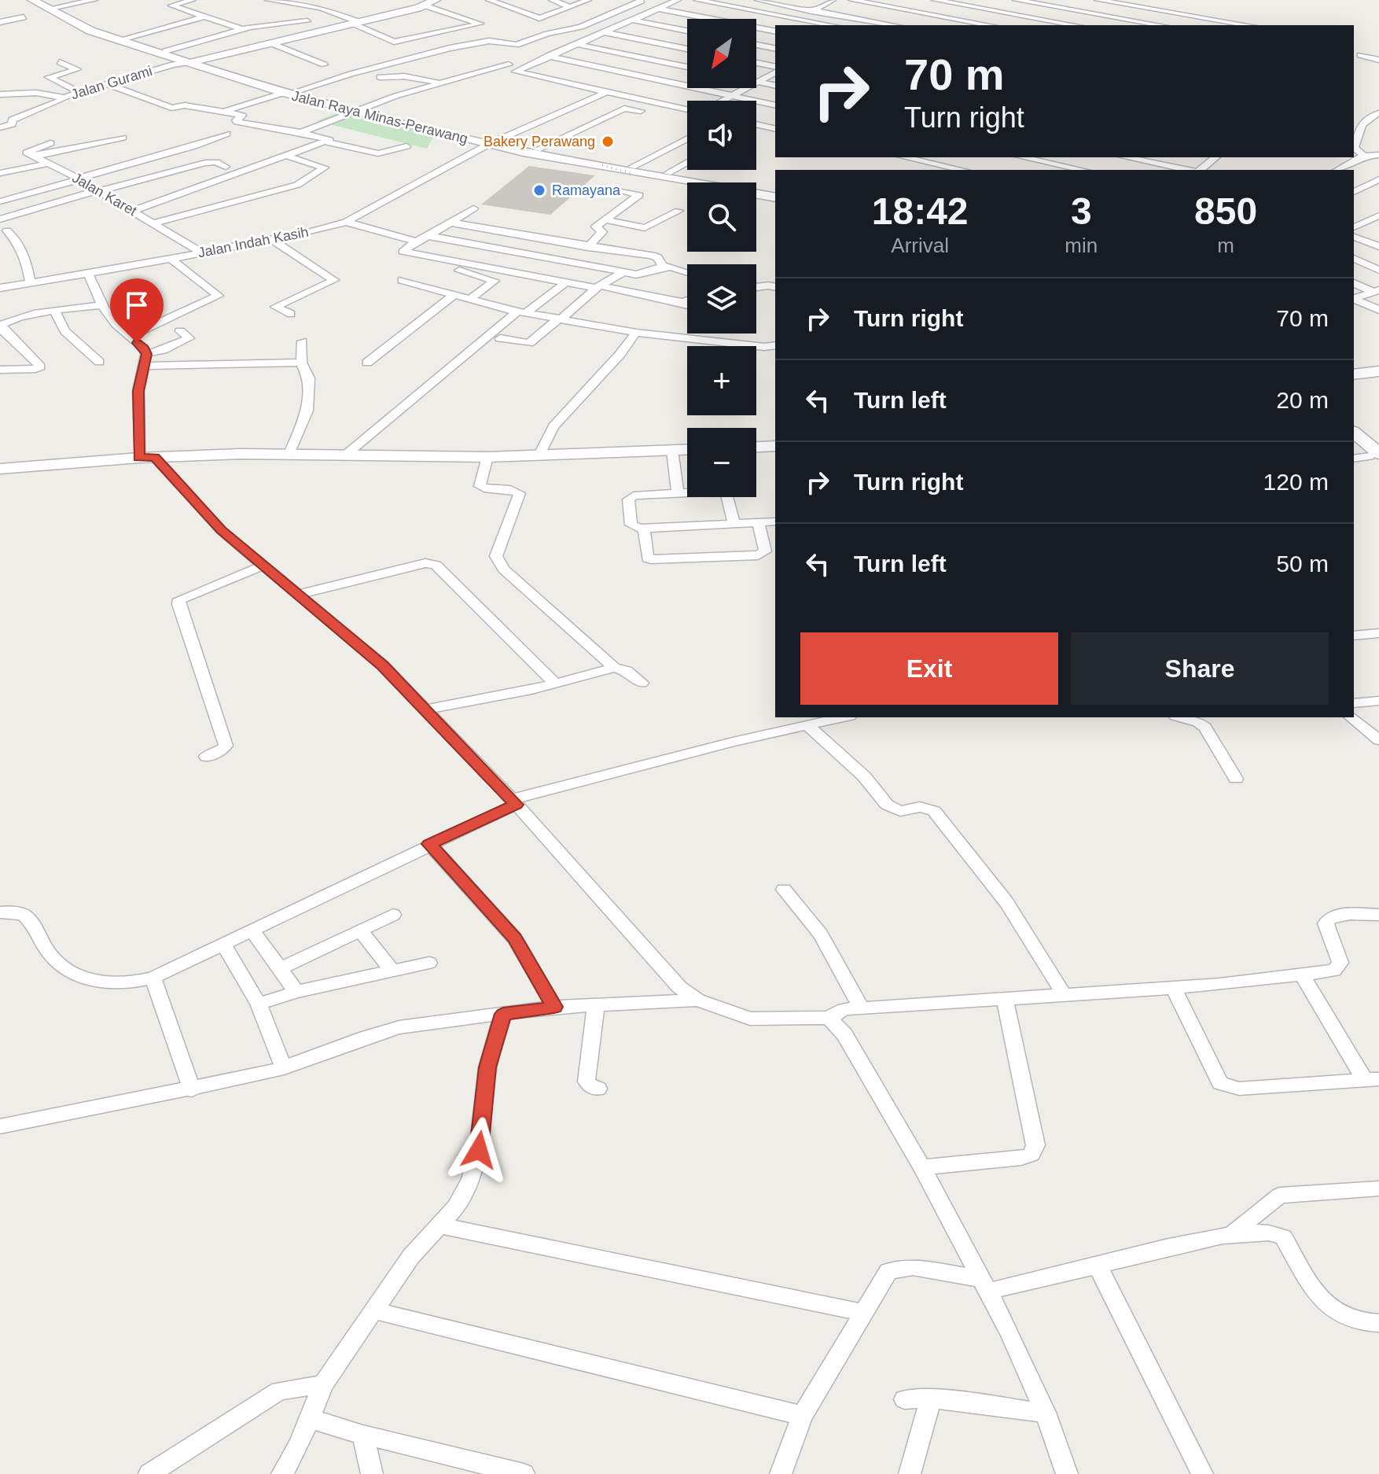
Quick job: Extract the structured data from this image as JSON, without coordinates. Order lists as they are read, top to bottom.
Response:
{
  "streets": {
    "main road": ["Jalan Raya Minas-Perawang"],
    "street": ["Jalan Gurami", "Jalan Karet", "Jalan Indah Kasih"]
  },
  "crossings": [
    ["Jalan Gurami", "Jalan Raya Minas-Perawang"],
    ["Jalan Raya Minas-Perawang", "Jalan Indah Kasih"],
    ["Jalan Karet", "Jalan Indah Kasih"]
  ],
  "places": ["Bakery Perawang", "Ramayana"],
  "north": "bottom left",
  "page": {
    "map_buttons": ["+", "−"],
    "turn": ["70 m", "Turn right"],
    "eta": [
      "18:42",
      "Arrival",
      "3",
      "min",
      "850",
      "m"
    ],
    "list": [
      {
        "name": "Turn right",
        "value": "70 m"
      },
      {
        "name": "Turn left",
        "value": "20 m"
      },
      {
        "name": "Turn right",
        "value": "120 m"
      },
      {
        "name": "Turn left",
        "value": "50 m"
      }
    ],
    "buttons": ["Exit", "Share"]
  }
}
